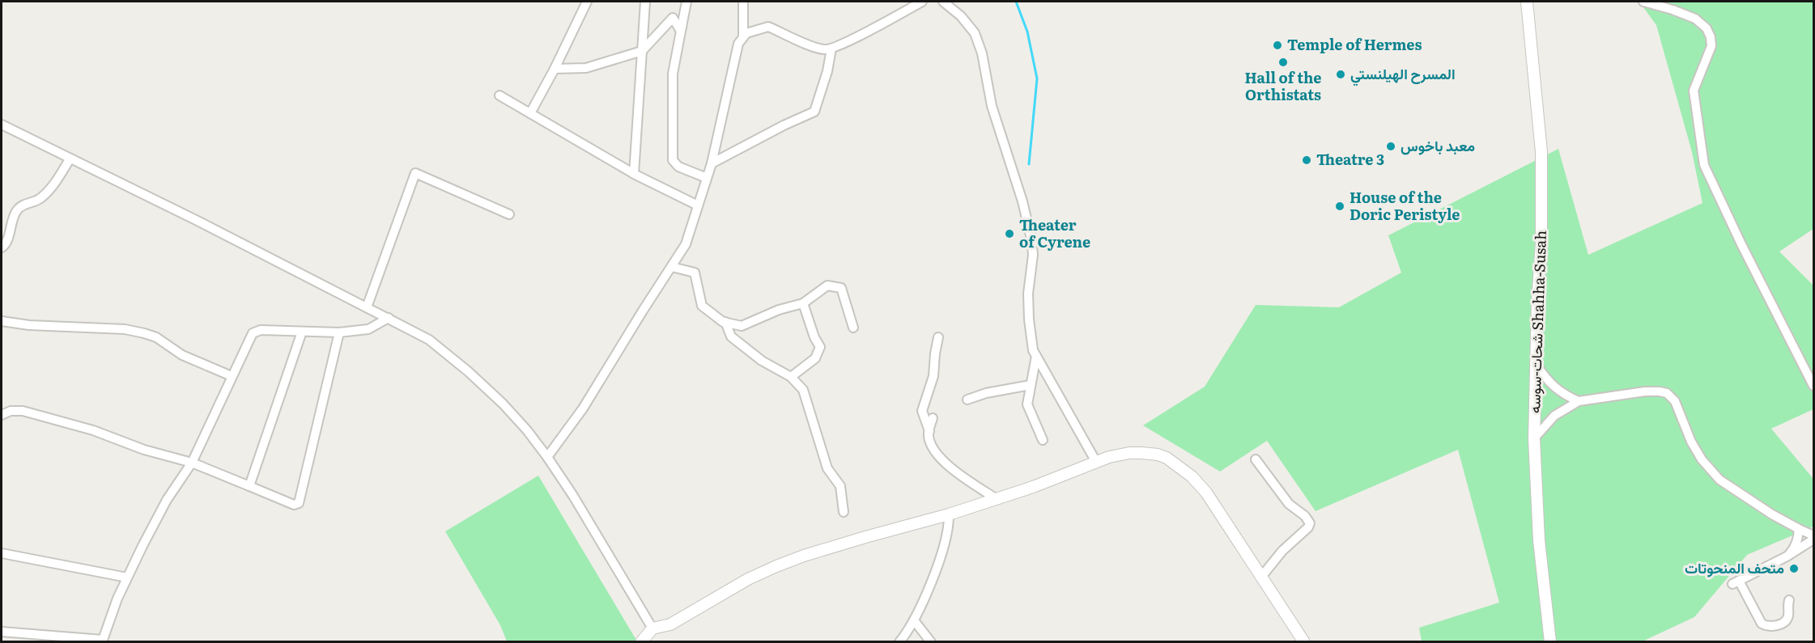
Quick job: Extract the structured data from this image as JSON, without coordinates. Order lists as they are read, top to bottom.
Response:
{
  "streets": {
    "main road": ["شحات-سوسه Shahha-Susah"]
  },
  "places": [
    "Temple of Hermes",
    "Hall of the Orthistats",
    "المسرح الهيلنستي",
    "معبد باخوس",
    "Theatre 3",
    "House of the Doric Peristyle",
    "Theater of Cyrene",
    "متحف المنحوتات"
  ]
}
